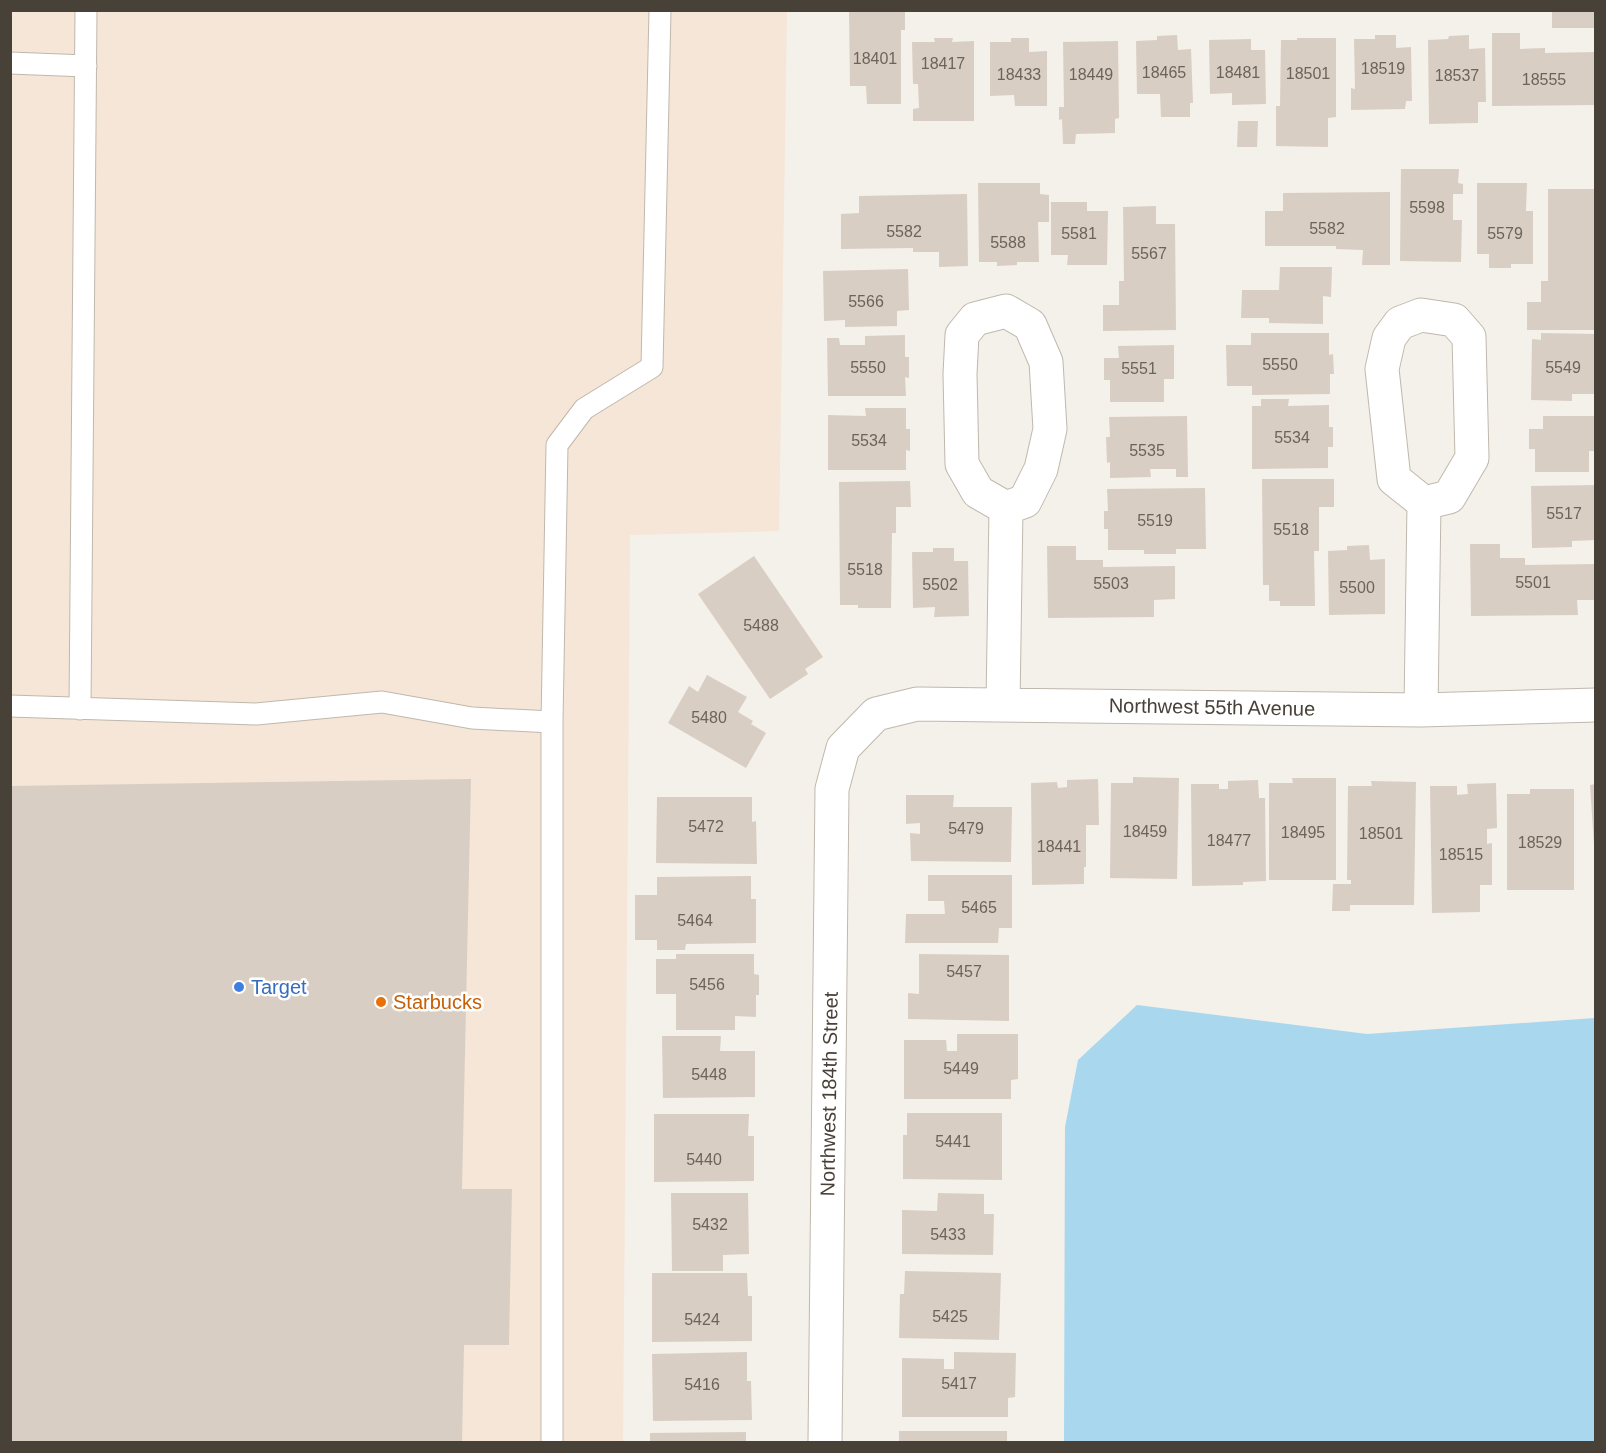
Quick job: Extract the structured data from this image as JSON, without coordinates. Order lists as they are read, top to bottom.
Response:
{
  "streets": {
    "street": ["Northwest 55th Avenue", "Northwest 184th Street"]
  },
  "crossings": [
    ["Northwest 55th Avenue", "Northwest 184th Street"]
  ],
  "places": ["Target", "Starbucks"],
  "house_numbers": [
    "18401",
    "18417",
    "18519",
    "18465",
    "18481",
    "18501",
    "18433",
    "18449",
    "18537",
    "18555",
    "5598",
    "5582",
    "5582",
    "5581",
    "5579",
    "5588",
    "5567",
    "5566",
    "5550",
    "5550",
    "5549",
    "5551",
    "5534",
    "5534",
    "5535",
    "5517",
    "5519",
    "5518",
    "5518",
    "5501",
    "5503",
    "5502",
    "5500",
    "5488",
    "5480",
    "5472",
    "5479",
    "18459",
    "18495",
    "18501",
    "18477",
    "18529",
    "18441",
    "18515",
    "5465",
    "5464",
    "5457",
    "5456",
    "5449",
    "5448",
    "5441",
    "5440",
    "5432",
    "5433",
    "5425",
    "5424",
    "5417",
    "5416"
  ]
}
